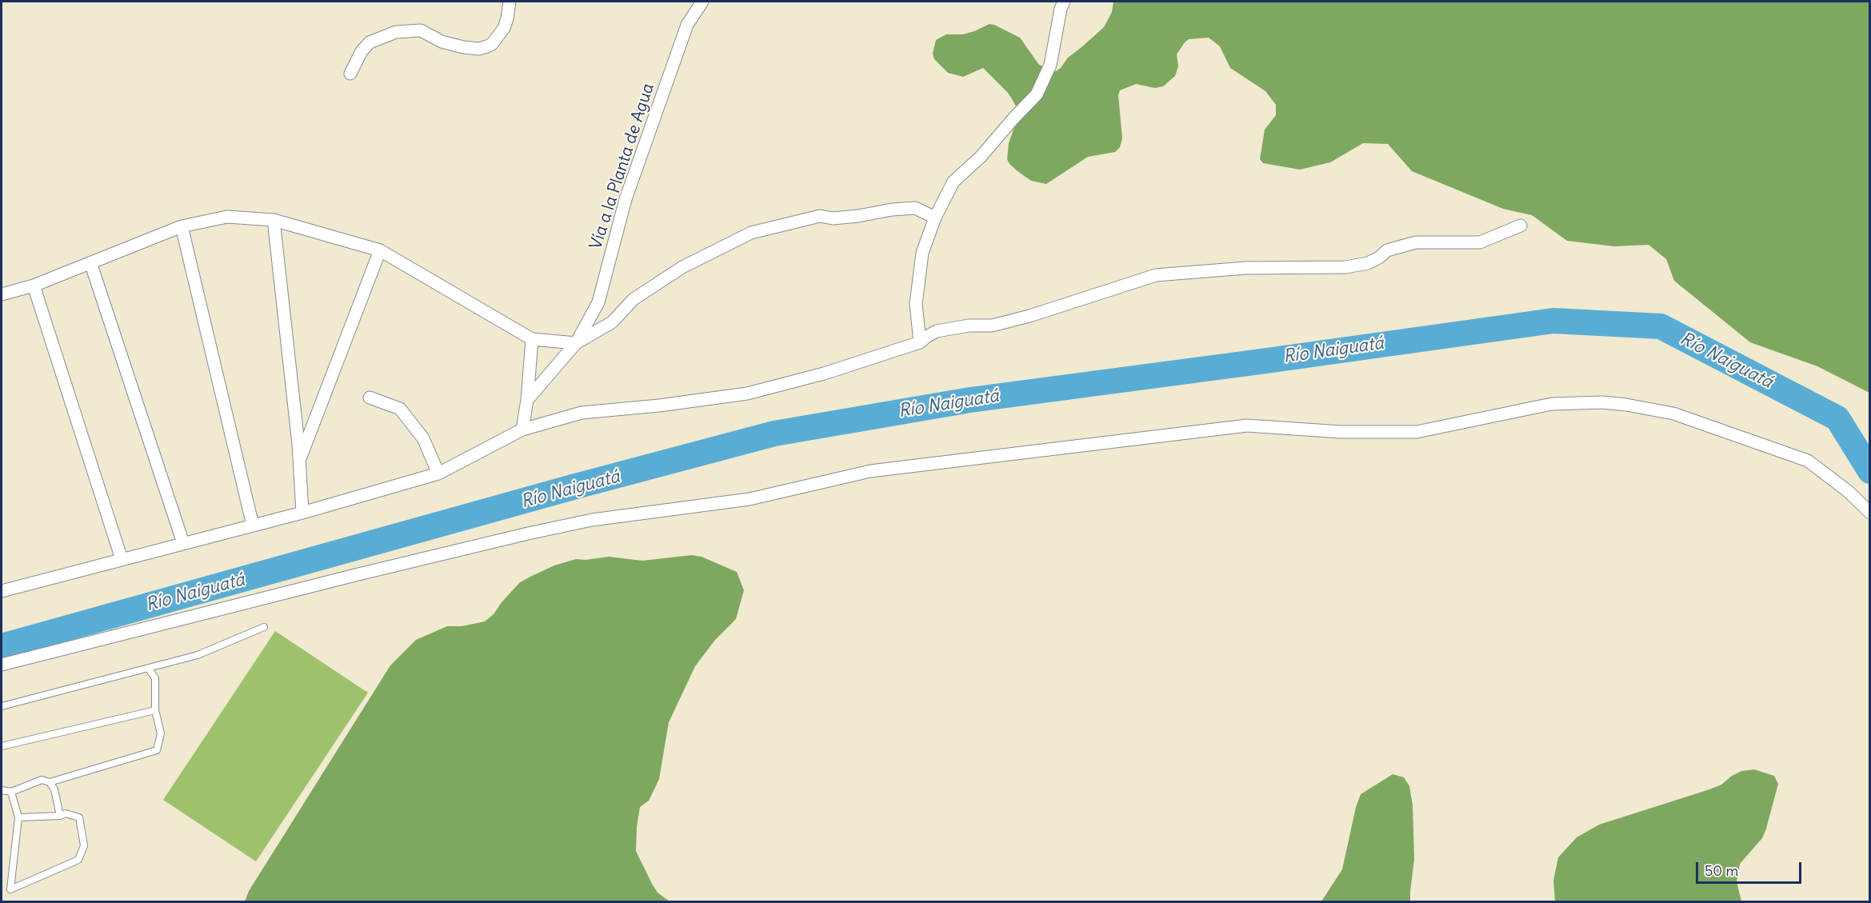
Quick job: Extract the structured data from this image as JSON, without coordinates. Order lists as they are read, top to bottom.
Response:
{
  "streets": {
    "street": ["Vía a la Planta de Agua"]
  },
  "water": ["Río Naiguatá"],
  "scale_bar": "50 m"
}
